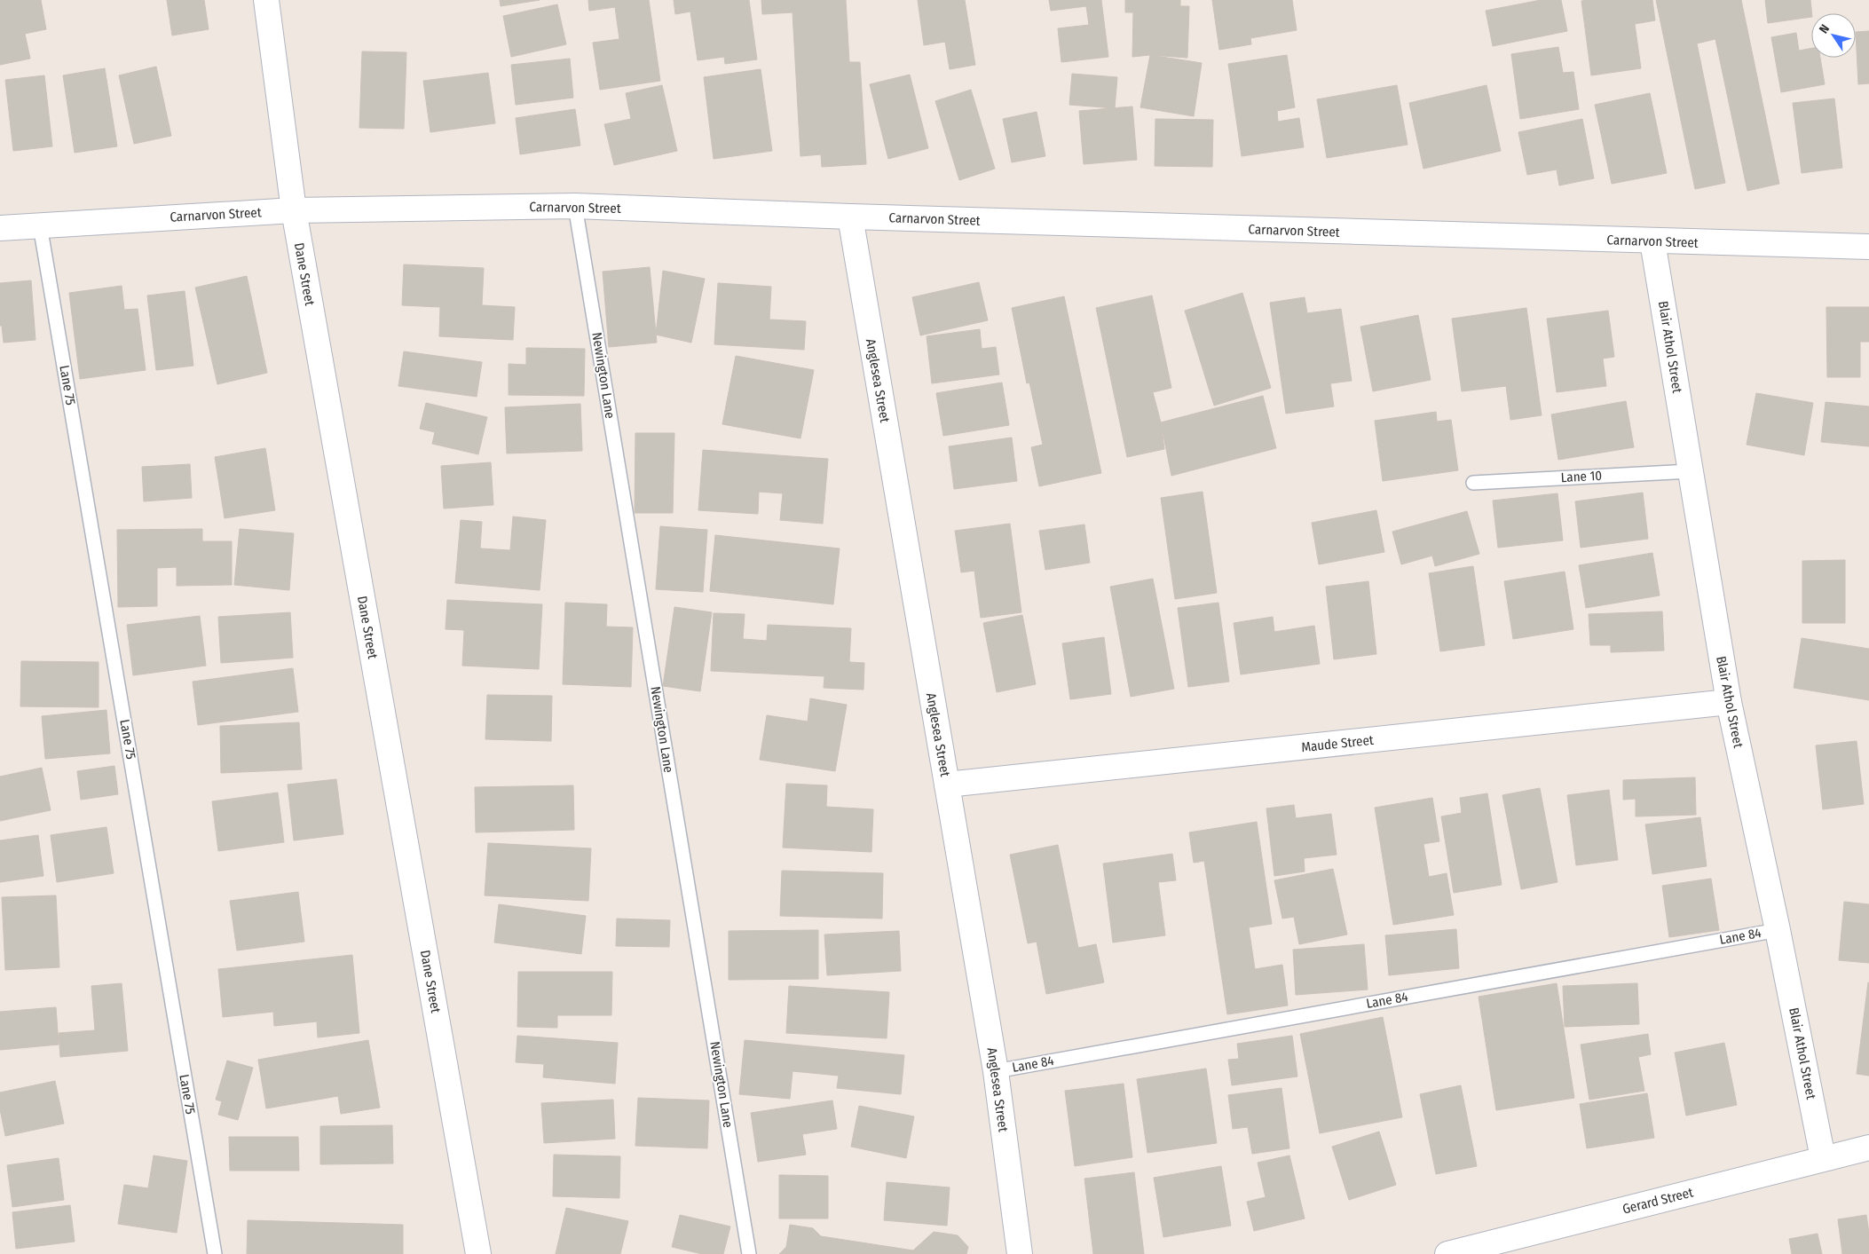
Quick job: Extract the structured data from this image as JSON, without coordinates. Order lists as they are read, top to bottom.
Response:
{
  "streets": {
    "street": [
      "Carnarvon Street",
      "Dane Street",
      "Blair Athol Street",
      "Anglesea Street",
      "Maude Street",
      "Gerard Street"
    ],
    "lane": [
      "Newington Lane",
      "Lane 75",
      "Lane 10",
      "Lane 84"
    ]
  },
  "crossings": [
    ["Carnarvon Street", "Dane Street"],
    ["Carnarvon Street", "Blair Athol Street"],
    ["Carnarvon Street", "Newington Lane"],
    ["Carnarvon Street", "Anglesea Street"],
    ["Carnarvon Street", "Lane 75"],
    ["Blair Athol Street", "Lane 10"],
    ["Blair Athol Street", "Maude Street"],
    ["Blair Athol Street", "Lane 84"],
    ["Blair Athol Street", "Gerard Street"],
    ["Anglesea Street", "Maude Street"],
    ["Anglesea Street", "Lane 84"]
  ],
  "north": "top left"
}
